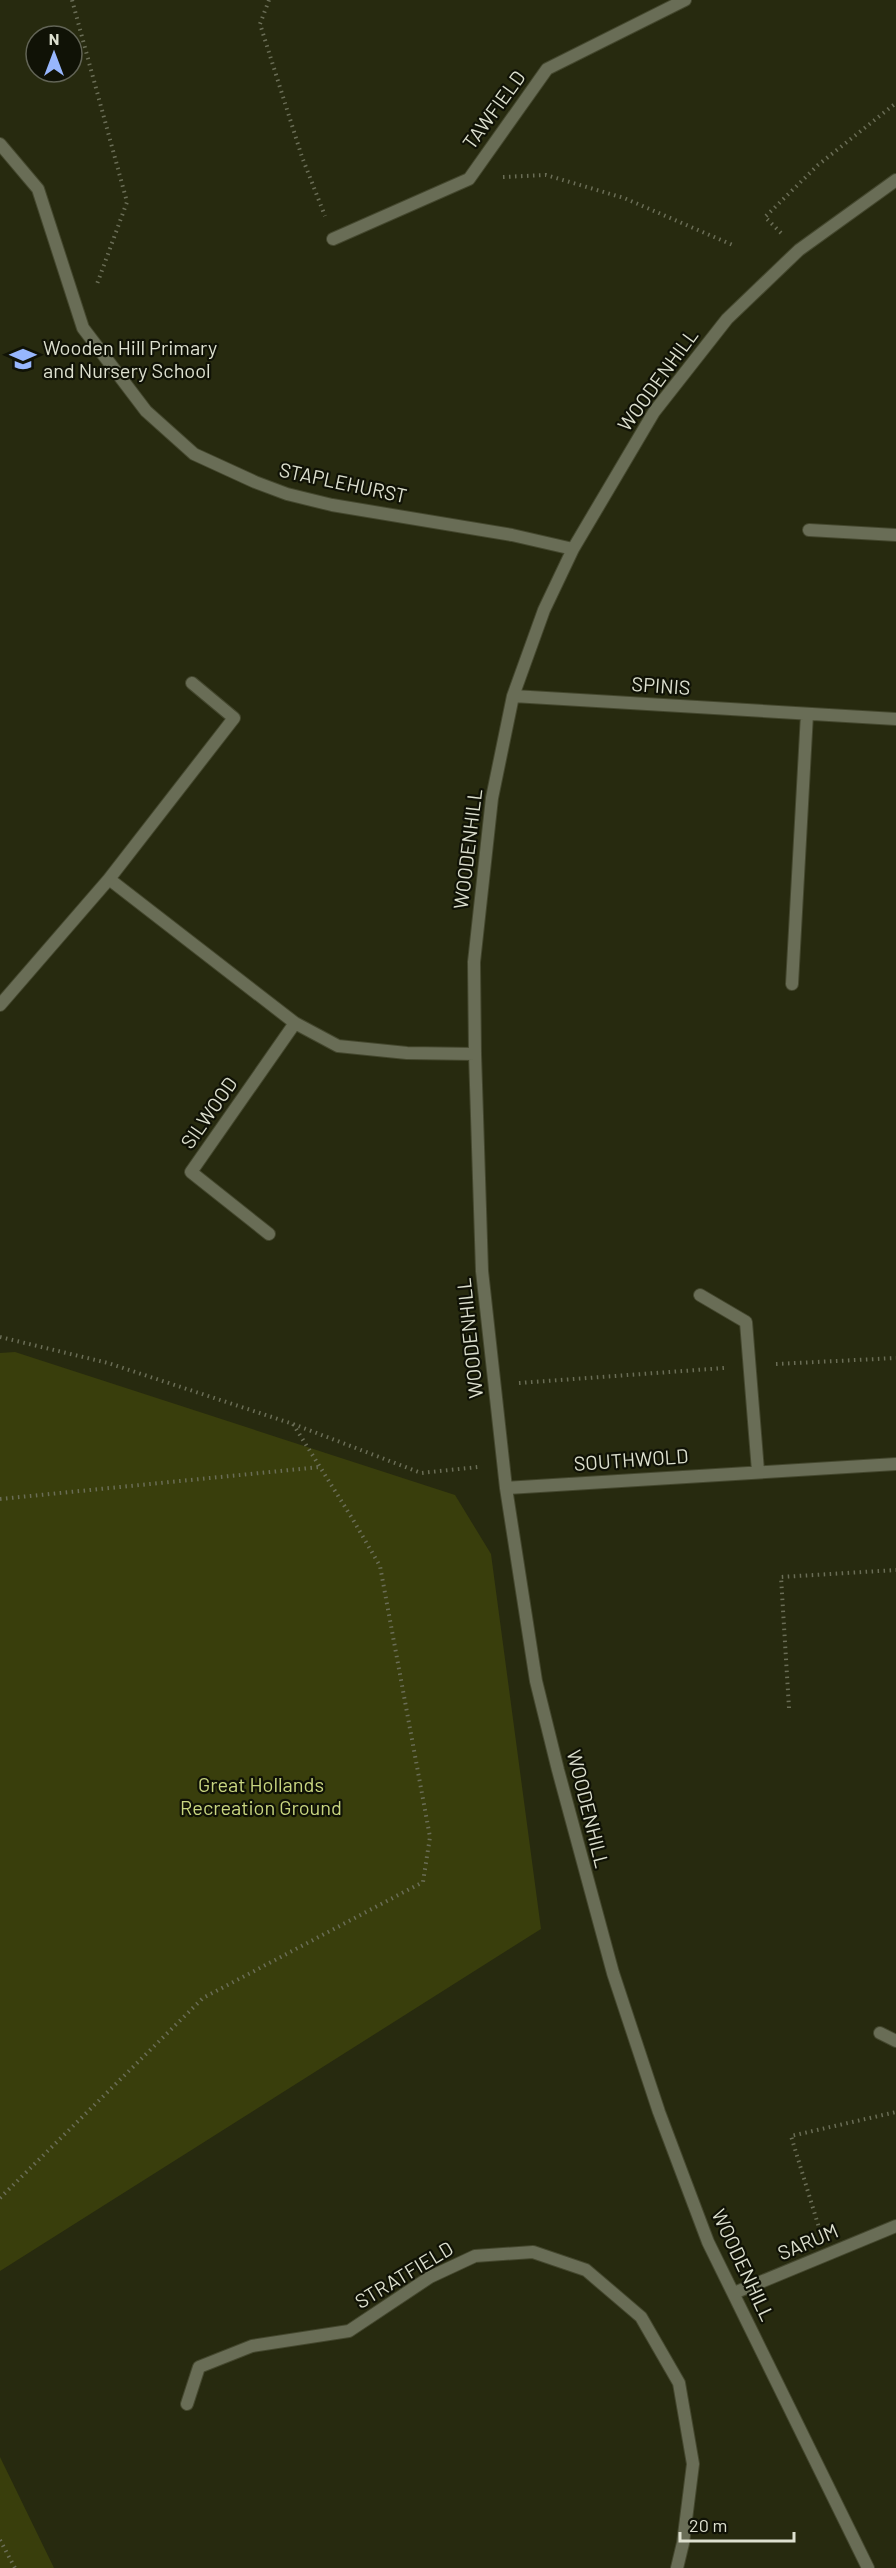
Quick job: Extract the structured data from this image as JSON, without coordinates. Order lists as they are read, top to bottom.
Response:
{
  "streets": {
    "street": [
      "TAWFIELD",
      "WOODENHILL",
      "STAPLEHURST",
      "SPINIS",
      "SILWOOD",
      "SOUTHWOLD",
      "SARUM",
      "STRATFIELD"
    ]
  },
  "crossings": [
    ["WOODENHILL", "STAPLEHURST"],
    ["WOODENHILL", "SPINIS"],
    ["WOODENHILL", "SOUTHWOLD"],
    ["WOODENHILL", "SARUM"]
  ],
  "parks": ["Great Hollands Recreation Ground"],
  "places": {
    "school or university": ["Wooden Hill Primary and Nursery School"]
  },
  "scale_bar": "20 m",
  "north": "top"
}
